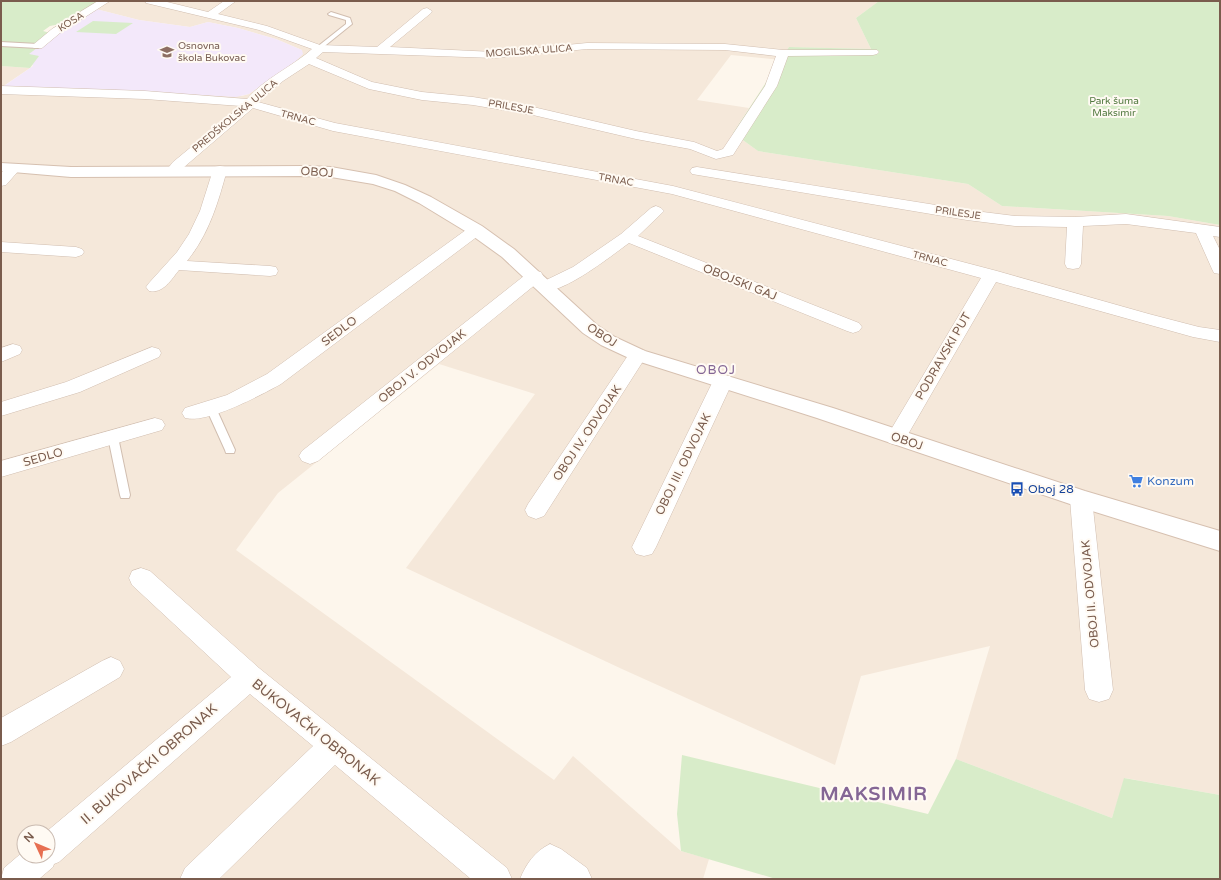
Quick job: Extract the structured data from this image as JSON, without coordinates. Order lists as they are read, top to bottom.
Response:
{
  "streets": {
    "street": [
      "KOSA",
      "MOGILSKA ULICA",
      "PRILESJE",
      "PREDŠKOLSKA ULICA",
      "TRNAC",
      "OBOJ",
      "OBOJSKI GAJ",
      "SEDLO",
      "PODRAVSKI PUT",
      "OBOJ V. ODVOJAK",
      "OBOJ IV. ODVOJAK",
      "OBOJ III. ODVOJAK",
      "OBOJ II. ODVOJAK",
      "BUKOVAČKI OBRONAK",
      "II. BUKOVAČKI OBRONAK"
    ]
  },
  "crossings": [
    ["MOGILSKA ULICA", "PREDŠKOLSKA ULICA"],
    ["PRILESJE", "PREDŠKOLSKA ULICA"],
    ["PREDŠKOLSKA ULICA", "TRNAC"],
    ["PREDŠKOLSKA ULICA", "OBOJ"],
    ["TRNAC", "PODRAVSKI PUT"],
    ["OBOJ", "SEDLO"],
    ["OBOJ", "PODRAVSKI PUT"],
    ["OBOJ", "OBOJ V. ODVOJAK"],
    ["OBOJ", "OBOJ IV. ODVOJAK"],
    ["OBOJ", "OBOJ III. ODVOJAK"],
    ["OBOJ", "OBOJ II. ODVOJAK"],
    ["BUKOVAČKI OBRONAK", "II. BUKOVAČKI OBRONAK"]
  ],
  "districts": ["OBOJ", "MAKSIMIR"],
  "parks": ["Park šuma Maksimir"],
  "places": {
    "school or university": ["Osnovna škola Bukovac"],
    "supermarket": ["Konzum"],
    "bus stop": ["Oboj 28"]
  },
  "north": "top left"
}
